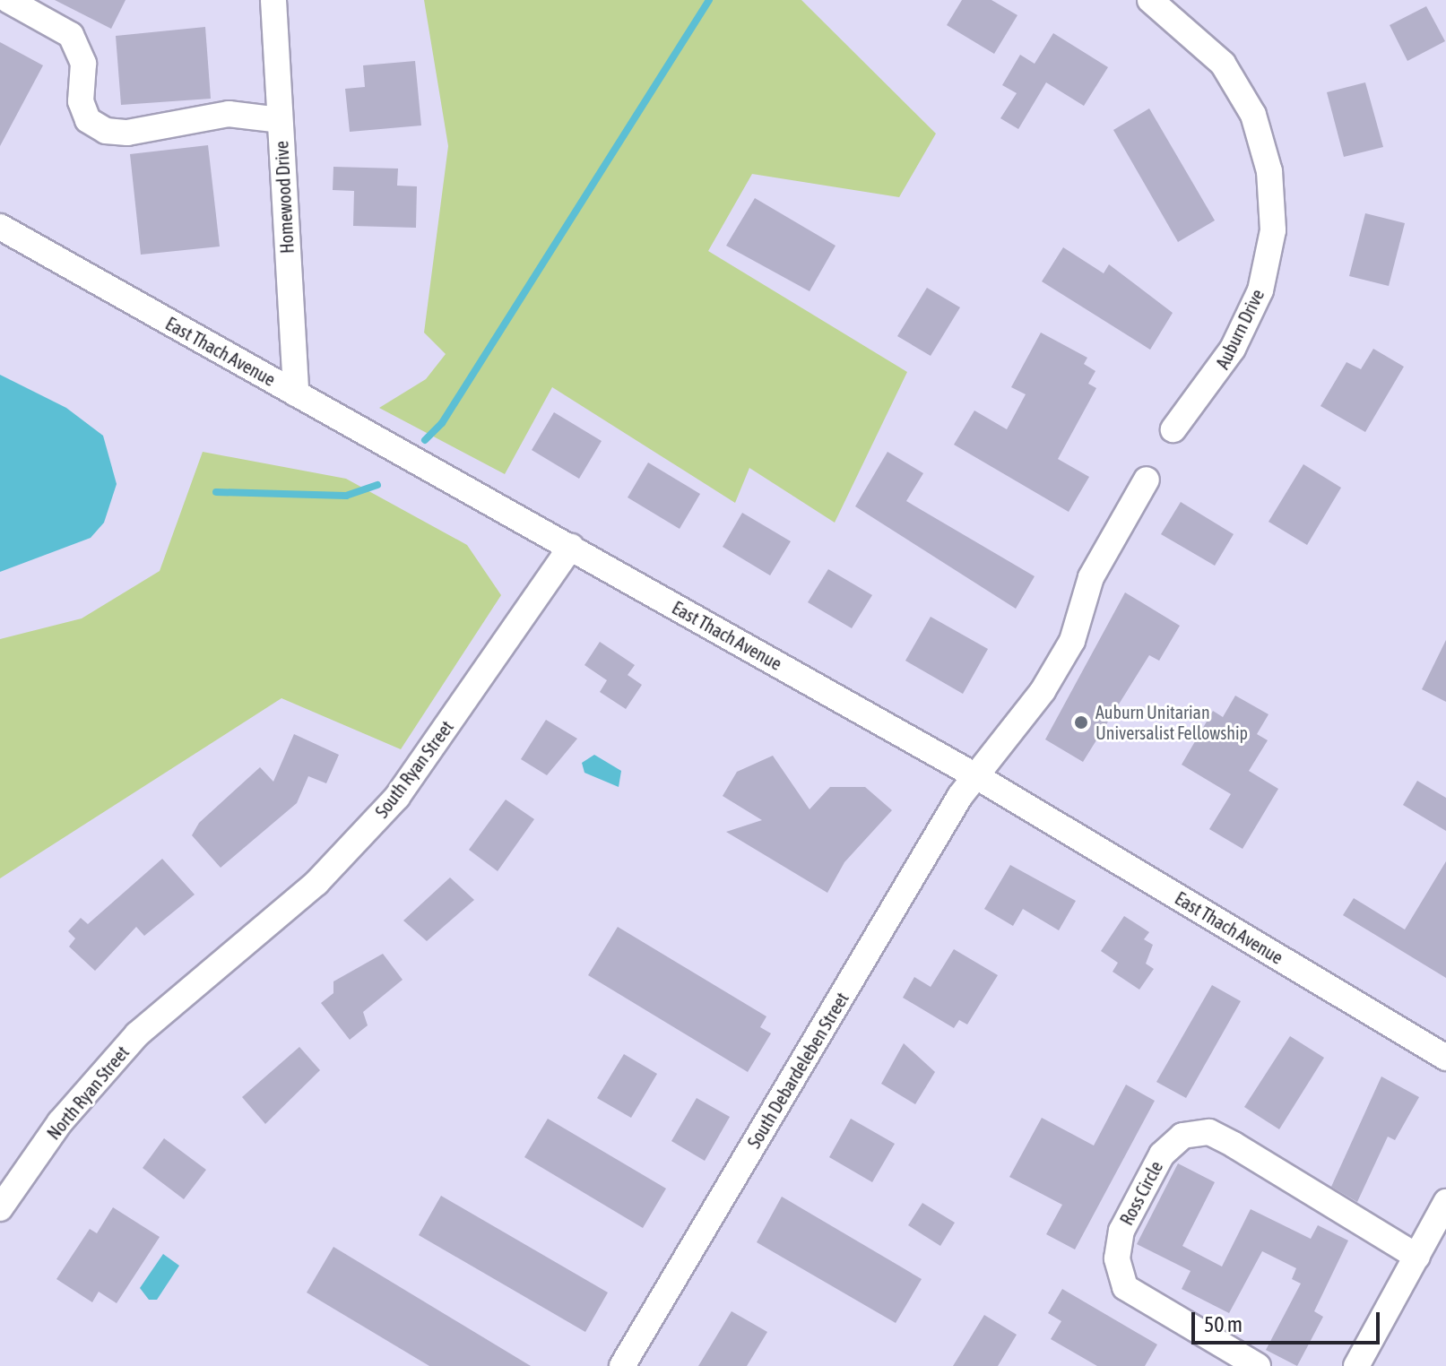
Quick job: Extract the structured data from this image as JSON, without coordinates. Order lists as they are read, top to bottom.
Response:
{
  "streets": {
    "street": [
      "Homewood Drive",
      "Auburn Drive",
      "East Thach Avenue",
      "South Ryan Street",
      "South Debardeleben Street",
      "North Ryan Street",
      "Ross Circle"
    ]
  },
  "crossings": [
    ["Homewood Drive", "East Thach Avenue"],
    ["East Thach Avenue", "South Ryan Street"],
    ["East Thach Avenue", "South Debardeleben Street"],
    ["South Ryan Street", "North Ryan Street"]
  ],
  "places": ["Auburn Unitarian Universalist Fellowship"],
  "scale_bar": "50 m"
}
